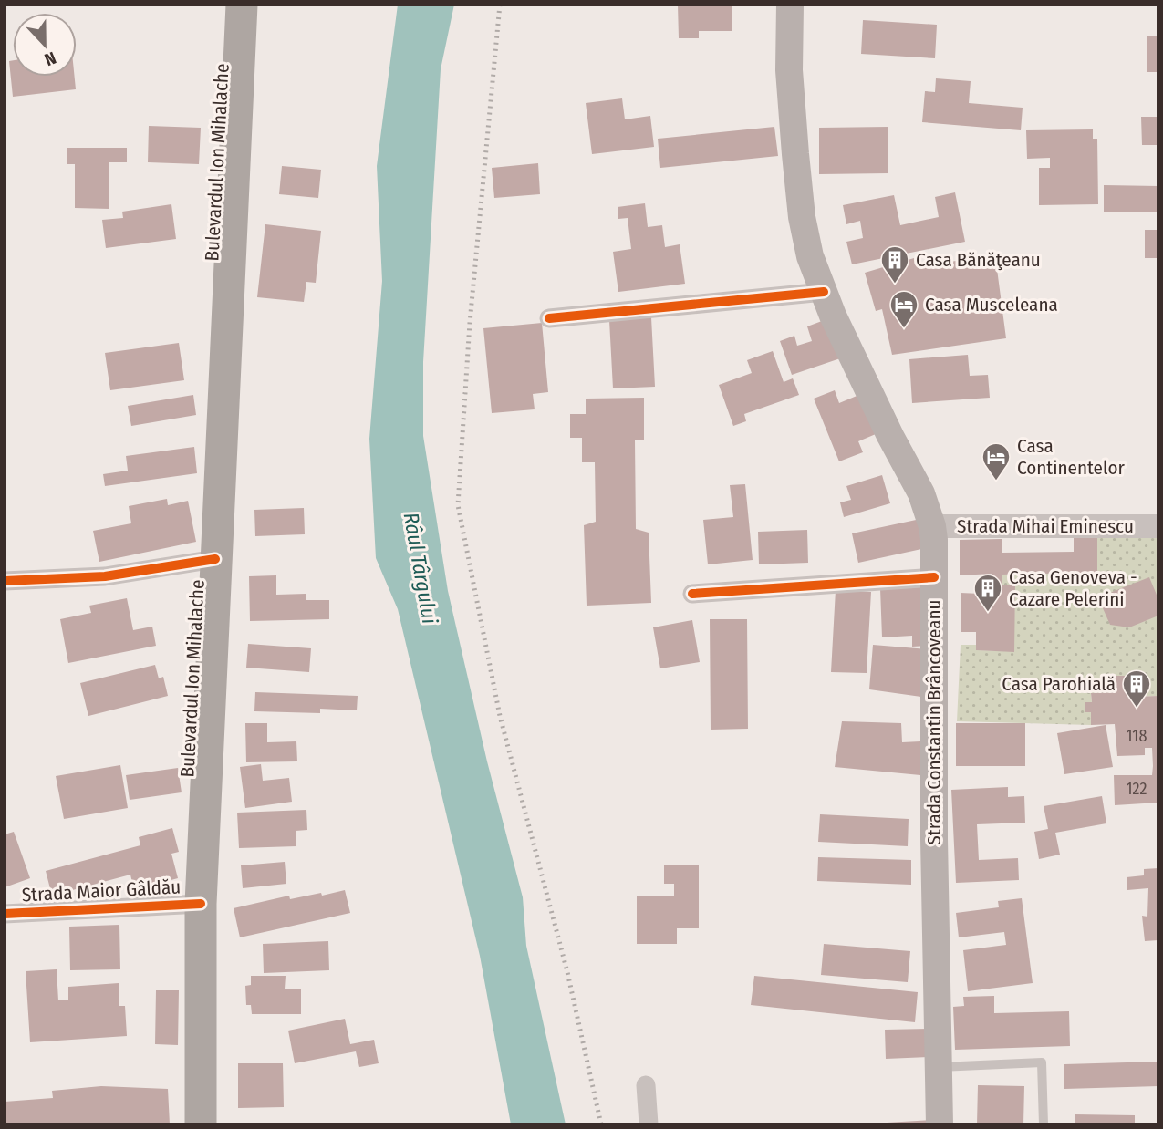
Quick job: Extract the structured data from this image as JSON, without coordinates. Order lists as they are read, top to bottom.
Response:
{
  "streets": {
    "highway": ["Bulevardul Ion Mihalache"],
    "main road": ["Strada Constantin Brâncoveanu"],
    "street": ["Strada Mihai Eminescu", "Strada Maior Gâldău"]
  },
  "crossings": [
    ["Bulevardul Ion Mihalache", "Strada Maior Gâldău"],
    ["Strada Mihai Eminescu", "Strada Constantin Brâncoveanu"]
  ],
  "water": ["Râul Târgului"],
  "places": {
    "building": ["Casa Bănăţeanu", "Casa Genoveva - Cazare Pelerini", "Casa Parohială"],
    "hotel": ["Casa Musceleana", "Casa Continentelor"]
  },
  "house_numbers": ["118", "122"],
  "north": "bottom"
}
